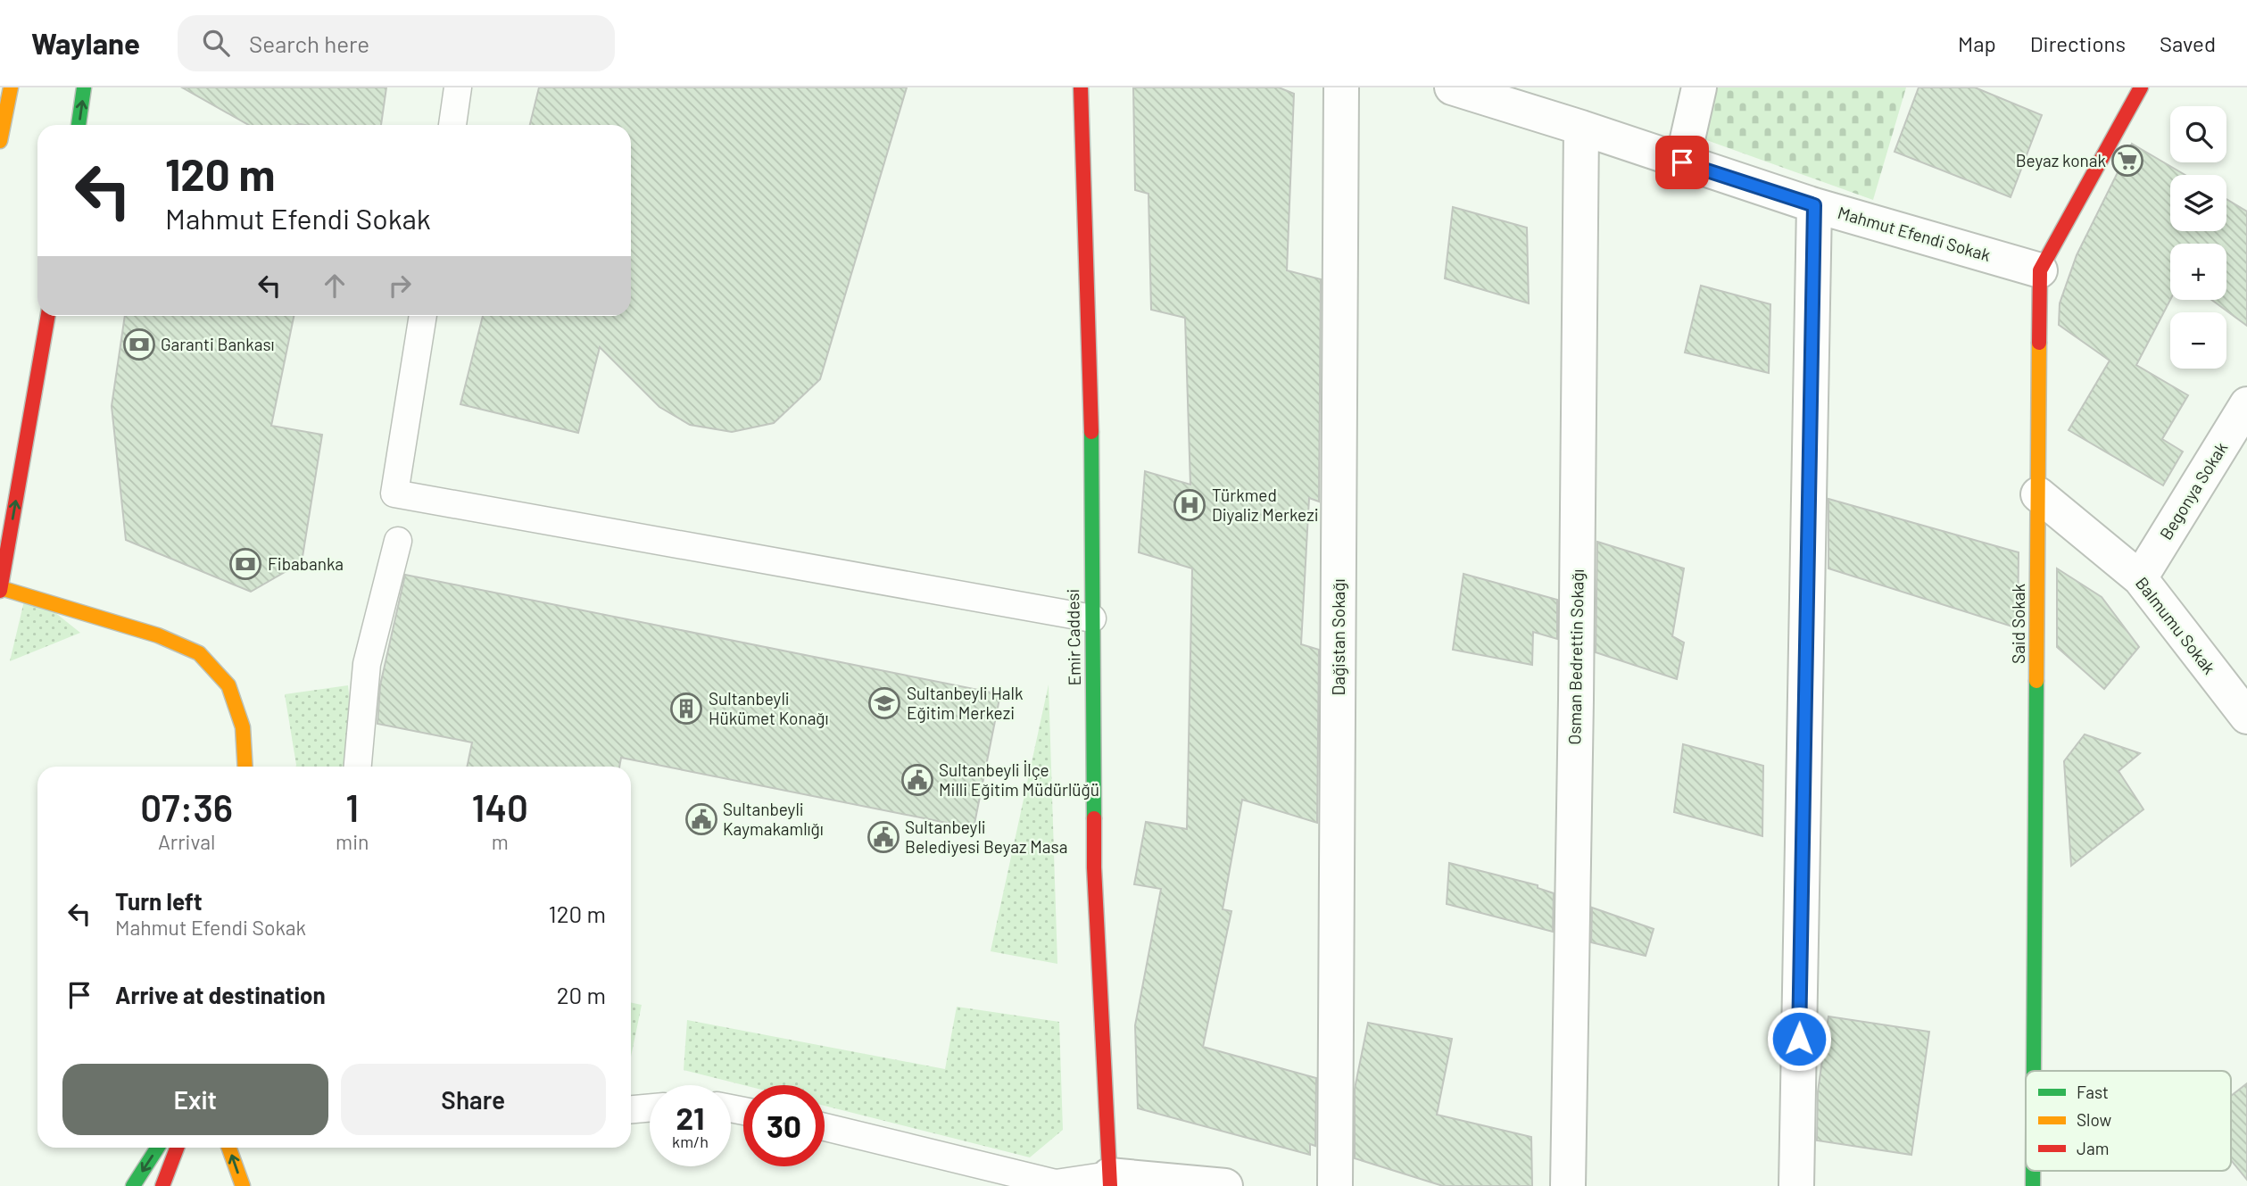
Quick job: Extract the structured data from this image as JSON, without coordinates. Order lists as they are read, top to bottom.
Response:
{
  "streets": {
    "street": [
      "Mahmut Efendi Sokak",
      "Begonya Sokak",
      "Said Sokak",
      "Balmumu Sokak",
      "Emir Caddesi",
      "Dağistan Sokağı",
      "Osman Bedrettin Sokağı"
    ]
  },
  "crossings": [
    ["Mahmut Efendi Sokak", "Said Sokak"],
    ["Mahmut Efendi Sokak", "Osman Bedrettin Sokağı"],
    ["Begonya Sokak", "Balmumu Sokak"],
    ["Said Sokak", "Balmumu Sokak"]
  ],
  "places": {
    "supermarket": ["Beyaz konak"],
    "bank": ["Garanti Bankası", "Fibabanka"],
    "hospital": ["Türkmed Diyaliz Merkezi"],
    "school or university": ["Sultanbeyli Halk Eğitim Merkezi"],
    "building": ["Sultanbeyli Hükümet Konağı"],
    "public building": ["Sultanbeyli İlçe Milli Eğitim Müdürlüğü", "Sultanbeyli Kaymakamlığı", "Sultanbeyli Belediyesi Beyaz Masa"]
  },
  "legend": ["Fast", "Slow", "Jam"],
  "page": {
    "header": "Waylane",
    "search": "Search here",
    "nav": ["Map", "Directions", "Saved"],
    "map_buttons": ["+", "−"],
    "turn": ["120 m", "Mahmut Efendi Sokak"],
    "eta": [
      "07:36",
      "Arrival",
      "1",
      "min",
      "140",
      "m"
    ],
    "list": [
      {
        "name": "Turn left",
        "note": "Mahmut Efendi Sokak",
        "value": "120 m"
      },
      {
        "name": "Arrive at destination",
        "value": "20 m"
      }
    ],
    "buttons": ["Exit", "Share"],
    "speed": "21 km/h",
    "limit": "30"
  }
}
